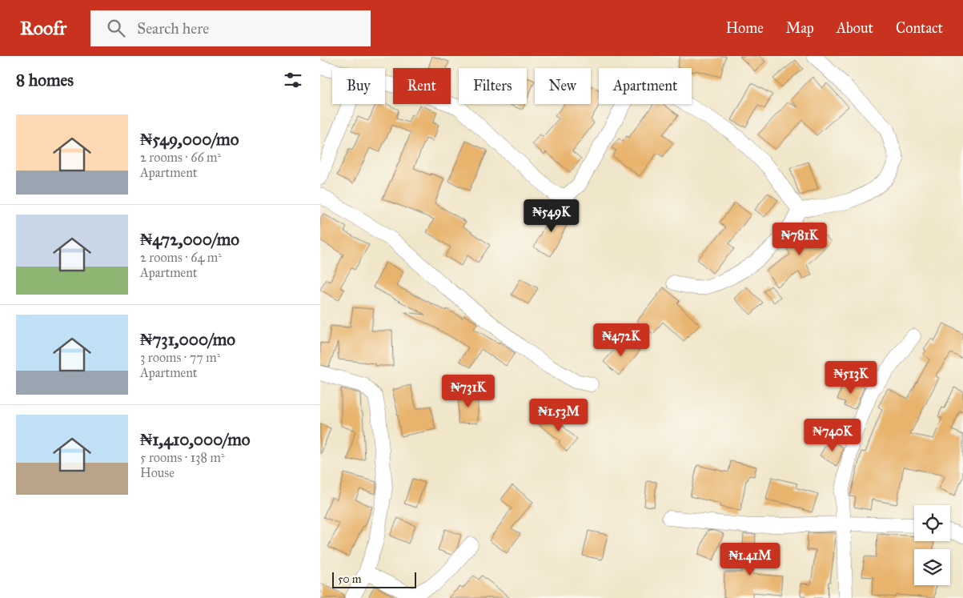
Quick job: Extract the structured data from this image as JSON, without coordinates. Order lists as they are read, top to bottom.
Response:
{
  "scale_bar": "50 m",
  "page": {
    "header": "Roofr",
    "search": "Search here",
    "nav": [
      "Home",
      "Map",
      "About",
      "Contact"
    ],
    "heading": "8 homes",
    "chip": [
      "Buy",
      "Rent",
      "Filters",
      "New",
      "Apartment"
    ],
    "list": [
      {
        "name": "₦549,000/mo",
        "note": "2 rooms · 66 m² · Apartment"
      },
      {
        "name": "₦472,000/mo",
        "note": "2 rooms · 64 m² · Apartment"
      },
      {
        "name": "₦731,000/mo",
        "note": "3 rooms · 77 m² · Apartment"
      },
      {
        "name": "₦1,410,000/mo",
        "note": "5 rooms · 138 m² · House"
      }
    ],
    "price": [
      "₦549K",
      "₦781K",
      "₦472K",
      "₦513K",
      "₦731K",
      "₦1.53M",
      "₦740K",
      "₦1.41M"
    ],
    "scale": "50 m"
  }
}
